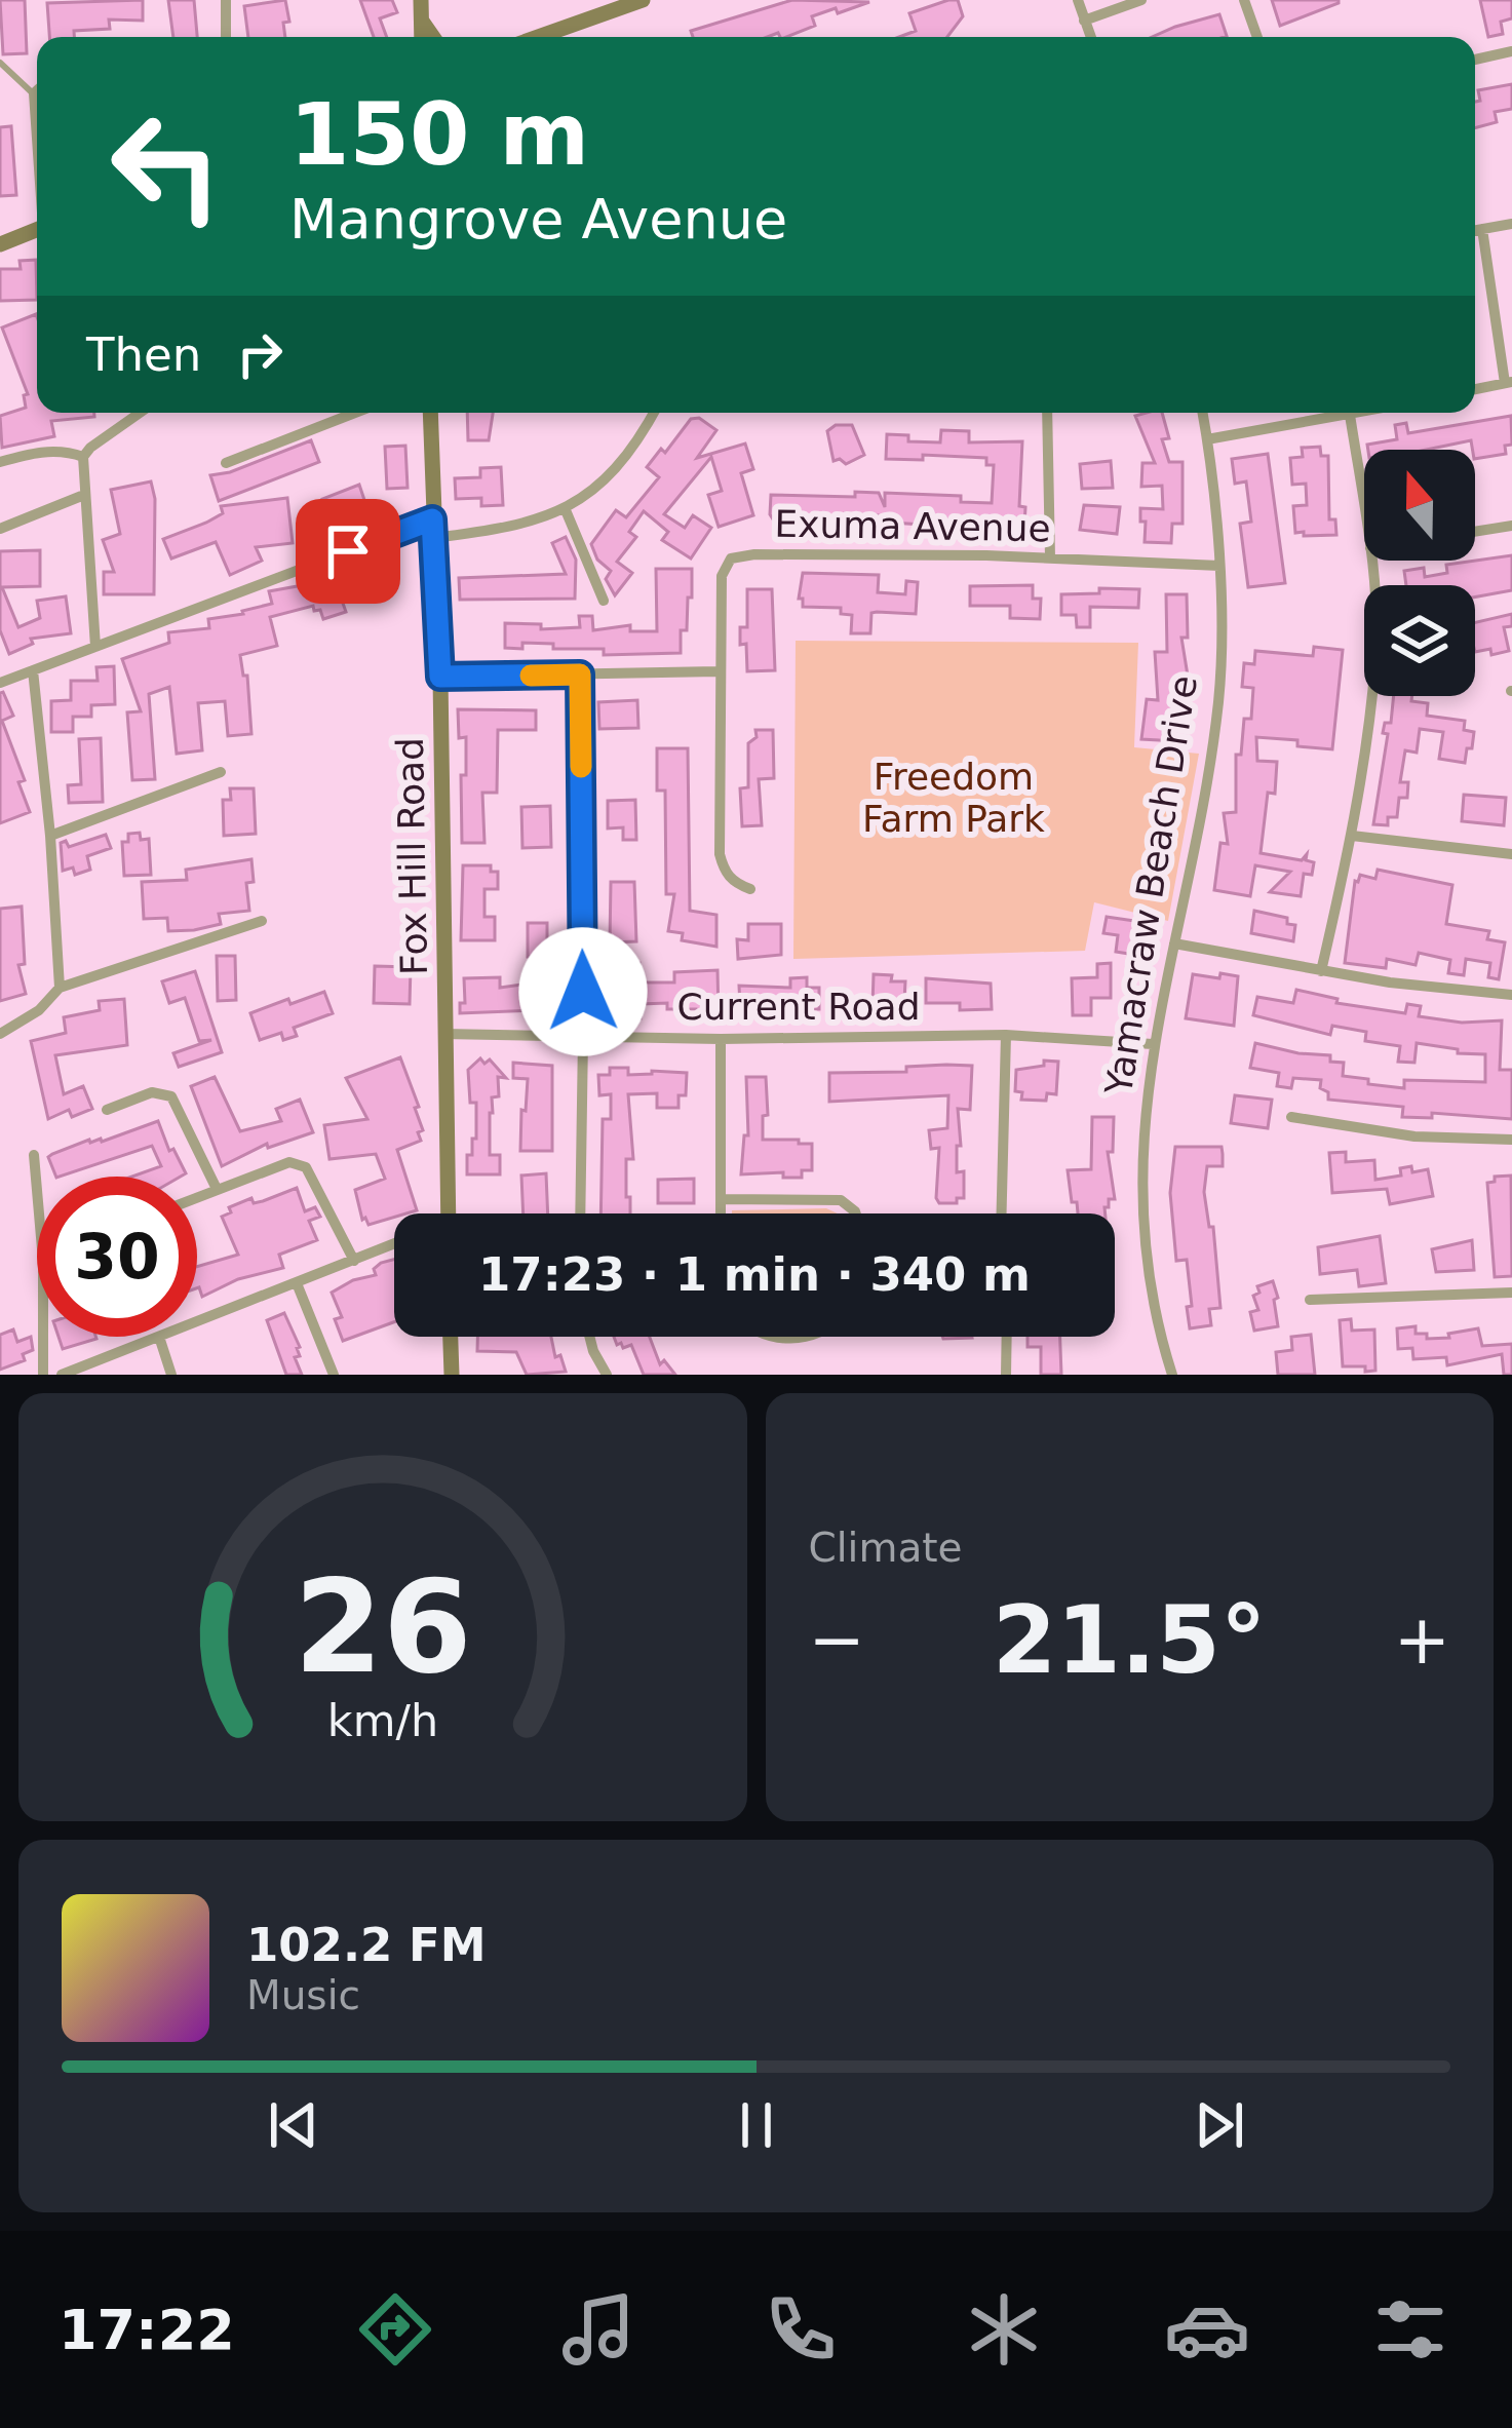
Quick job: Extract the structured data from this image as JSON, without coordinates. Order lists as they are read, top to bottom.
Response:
{
  "streets": {
    "main road": ["Fox Hill Road"],
    "street": ["Exuma Avenue", "Yamacraw Beach Drive", "Current Road"]
  },
  "crossings": [
    ["Exuma Avenue", "Yamacraw Beach Drive"],
    ["Fox Hill Road", "Current Road"],
    ["Yamacraw Beach Drive", "Current Road"]
  ],
  "parks": ["Freedom Farm Park"],
  "north": "top",
  "page": {
    "turn": ["150 m", "Mangrove Avenue"],
    "then": "Then",
    "limit": "30",
    "trip": "17:23 · 1 min · 340 m",
    "tile": "Climate",
    "heat": ["−", "21.5°", "+"],
    "song": ["102.2 FM", "Music"],
    "tabs": "17:22",
    "gauge": ["26", "km/h"]
  }
}
